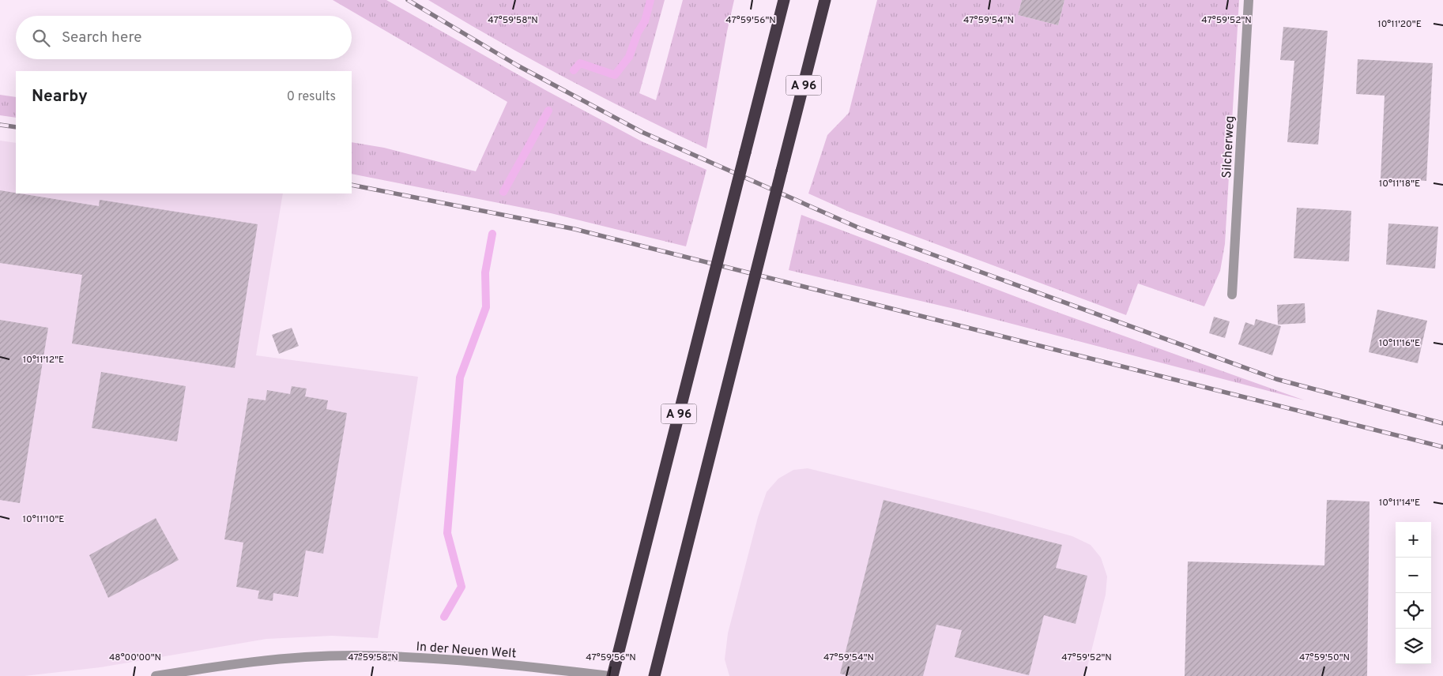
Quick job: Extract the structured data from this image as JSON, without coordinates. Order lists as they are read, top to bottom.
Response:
{
  "streets": {
    "highway": ["A 96"],
    "street": ["Silcherweg", "In der Neuen Welt"]
  },
  "crossings": [
    ["A 96", "In der Neuen Welt"]
  ],
  "page": {
    "search": "Search here",
    "heading": ["Nearby", "0 results"],
    "map_buttons": ["+", "−"]
  },
  "coordinates": [
    "47°59'58\"N",
    "47°59'56\"N",
    "47°59'54\"N",
    "47°59'52\"N",
    "10°11'20\"E",
    "10°11'18\"E",
    "10°11'16\"E",
    "10°11'12\"E",
    "10°11'14\"E",
    "10°11'10\"E",
    "48°00'00\"N",
    "47°59'50\"N"
  ]
}
